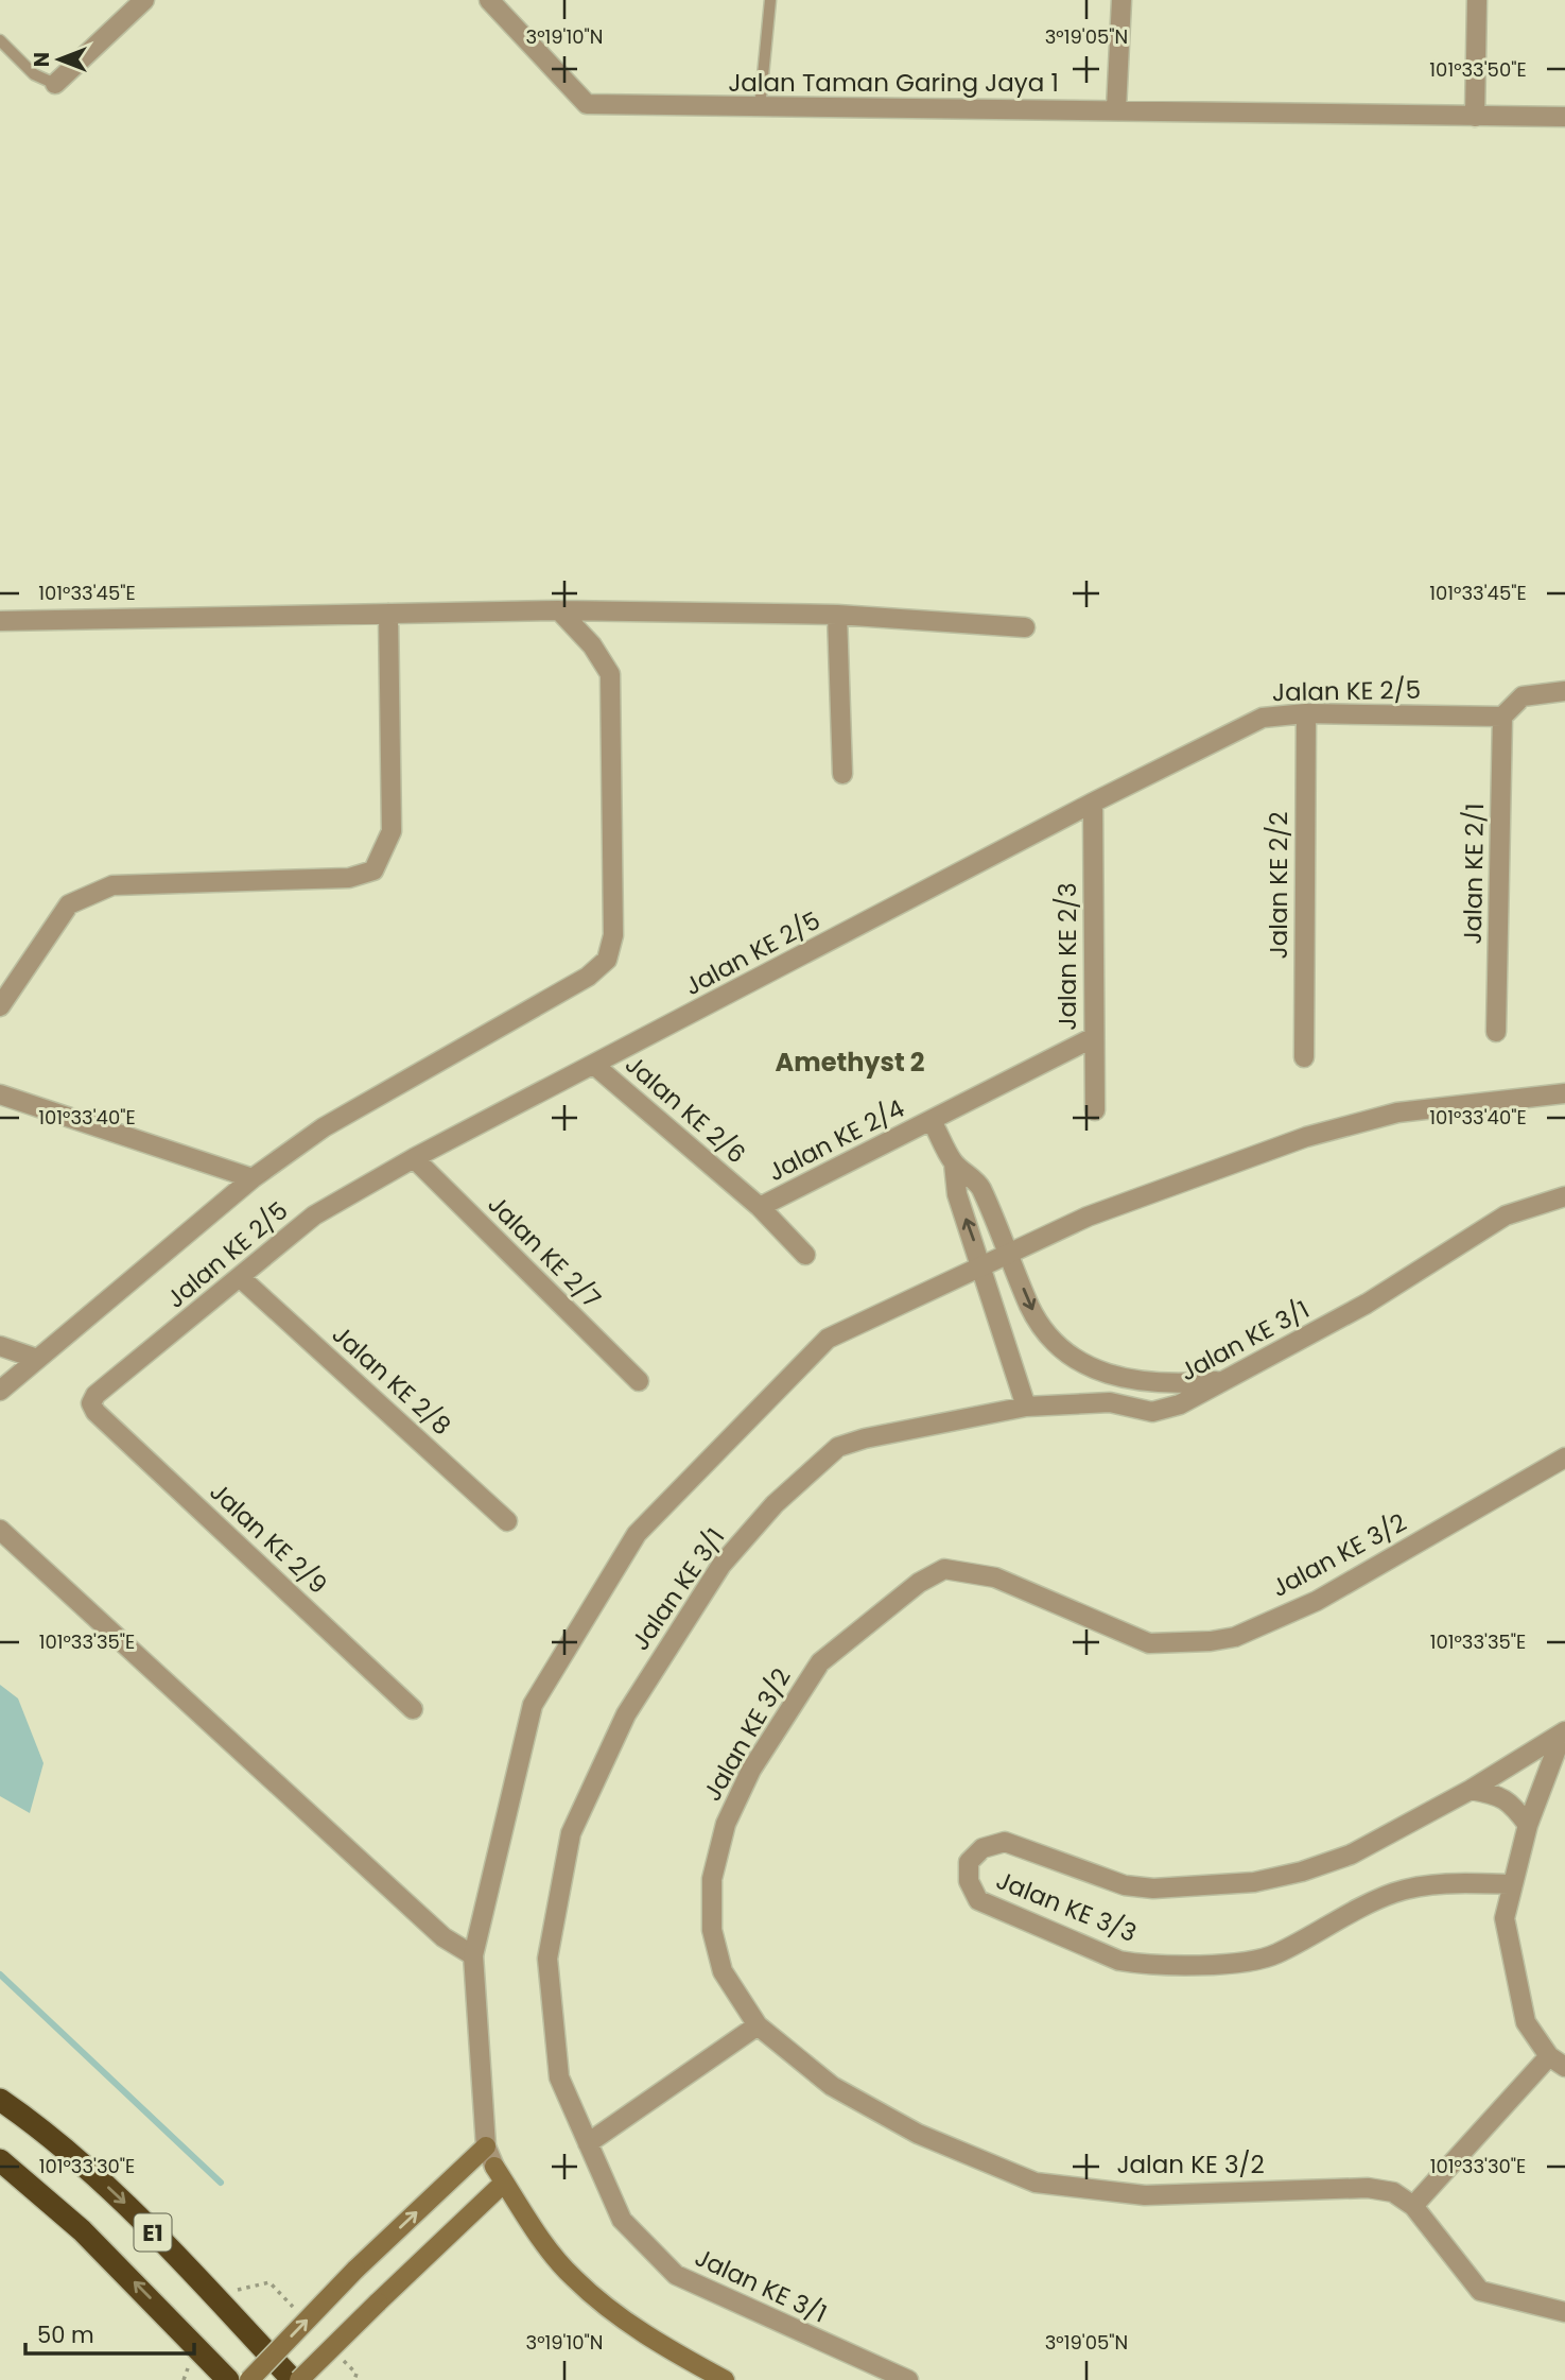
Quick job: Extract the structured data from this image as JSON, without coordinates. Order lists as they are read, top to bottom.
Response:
{
  "streets": {
    "highway": ["E1"],
    "street": [
      "Jalan Taman Garing Jaya 1",
      "Jalan KE 2/5",
      "Jalan KE 2/1",
      "Jalan KE 2/2",
      "Jalan KE 2/3",
      "Jalan KE 2/6",
      "Jalan KE 2/4",
      "Jalan KE 2/7",
      "Jalan KE 3/1",
      "Jalan KE 2/8",
      "Jalan KE 2/9",
      "Jalan KE 3/2",
      "Jalan KE 3/3"
    ]
  },
  "crossings": [
    ["Jalan KE 2/5", "Jalan KE 2/1"],
    ["Jalan KE 2/5", "Jalan KE 2/2"],
    ["Jalan KE 2/5", "Jalan KE 2/3"],
    ["Jalan KE 2/5", "Jalan KE 2/6"],
    ["Jalan KE 2/5", "Jalan KE 2/7"],
    ["Jalan KE 2/5", "Jalan KE 2/8"],
    ["Jalan KE 2/5", "Jalan KE 2/9"],
    ["Jalan KE 2/3", "Jalan KE 2/4"],
    ["Jalan KE 2/6", "Jalan KE 2/4"]
  ],
  "districts": ["Amethyst 2"],
  "scale_bar": "50 m",
  "north": "left",
  "coordinates": [
    "3°19'10\"N",
    "3°19'05\"N",
    "101°33'50\"E",
    "101°33'45\"E",
    "101°33'40\"E",
    "101°33'35\"E",
    "101°33'30\"E"
  ]
}
